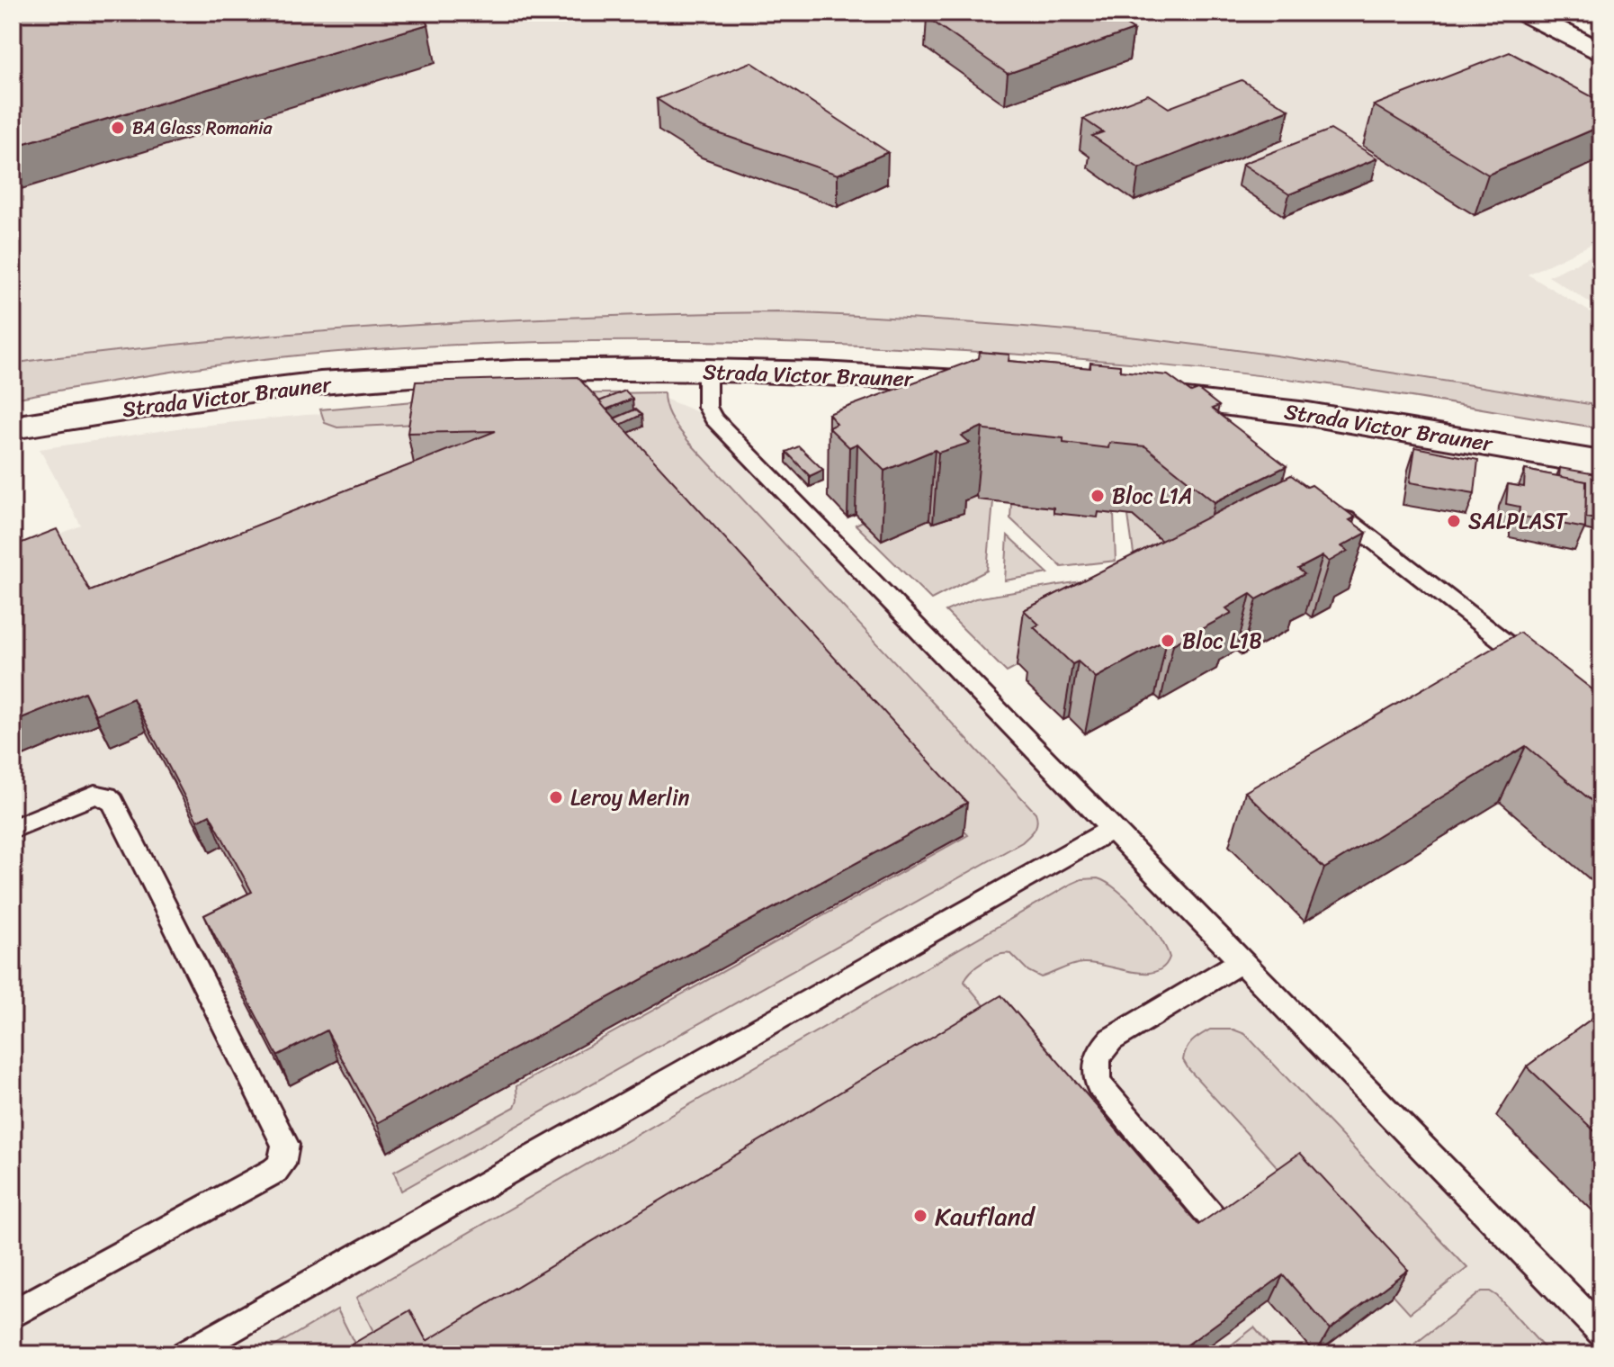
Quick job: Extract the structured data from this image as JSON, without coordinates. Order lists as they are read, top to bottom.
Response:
{
  "streets": {
    "street": ["Strada Victor Brauner"]
  },
  "places": [
    "BA Glass Romania",
    "Bloc L1A",
    "SALPLAST",
    "Bloc L1B",
    "Leroy Merlin",
    "Kaufland"
  ]
}
